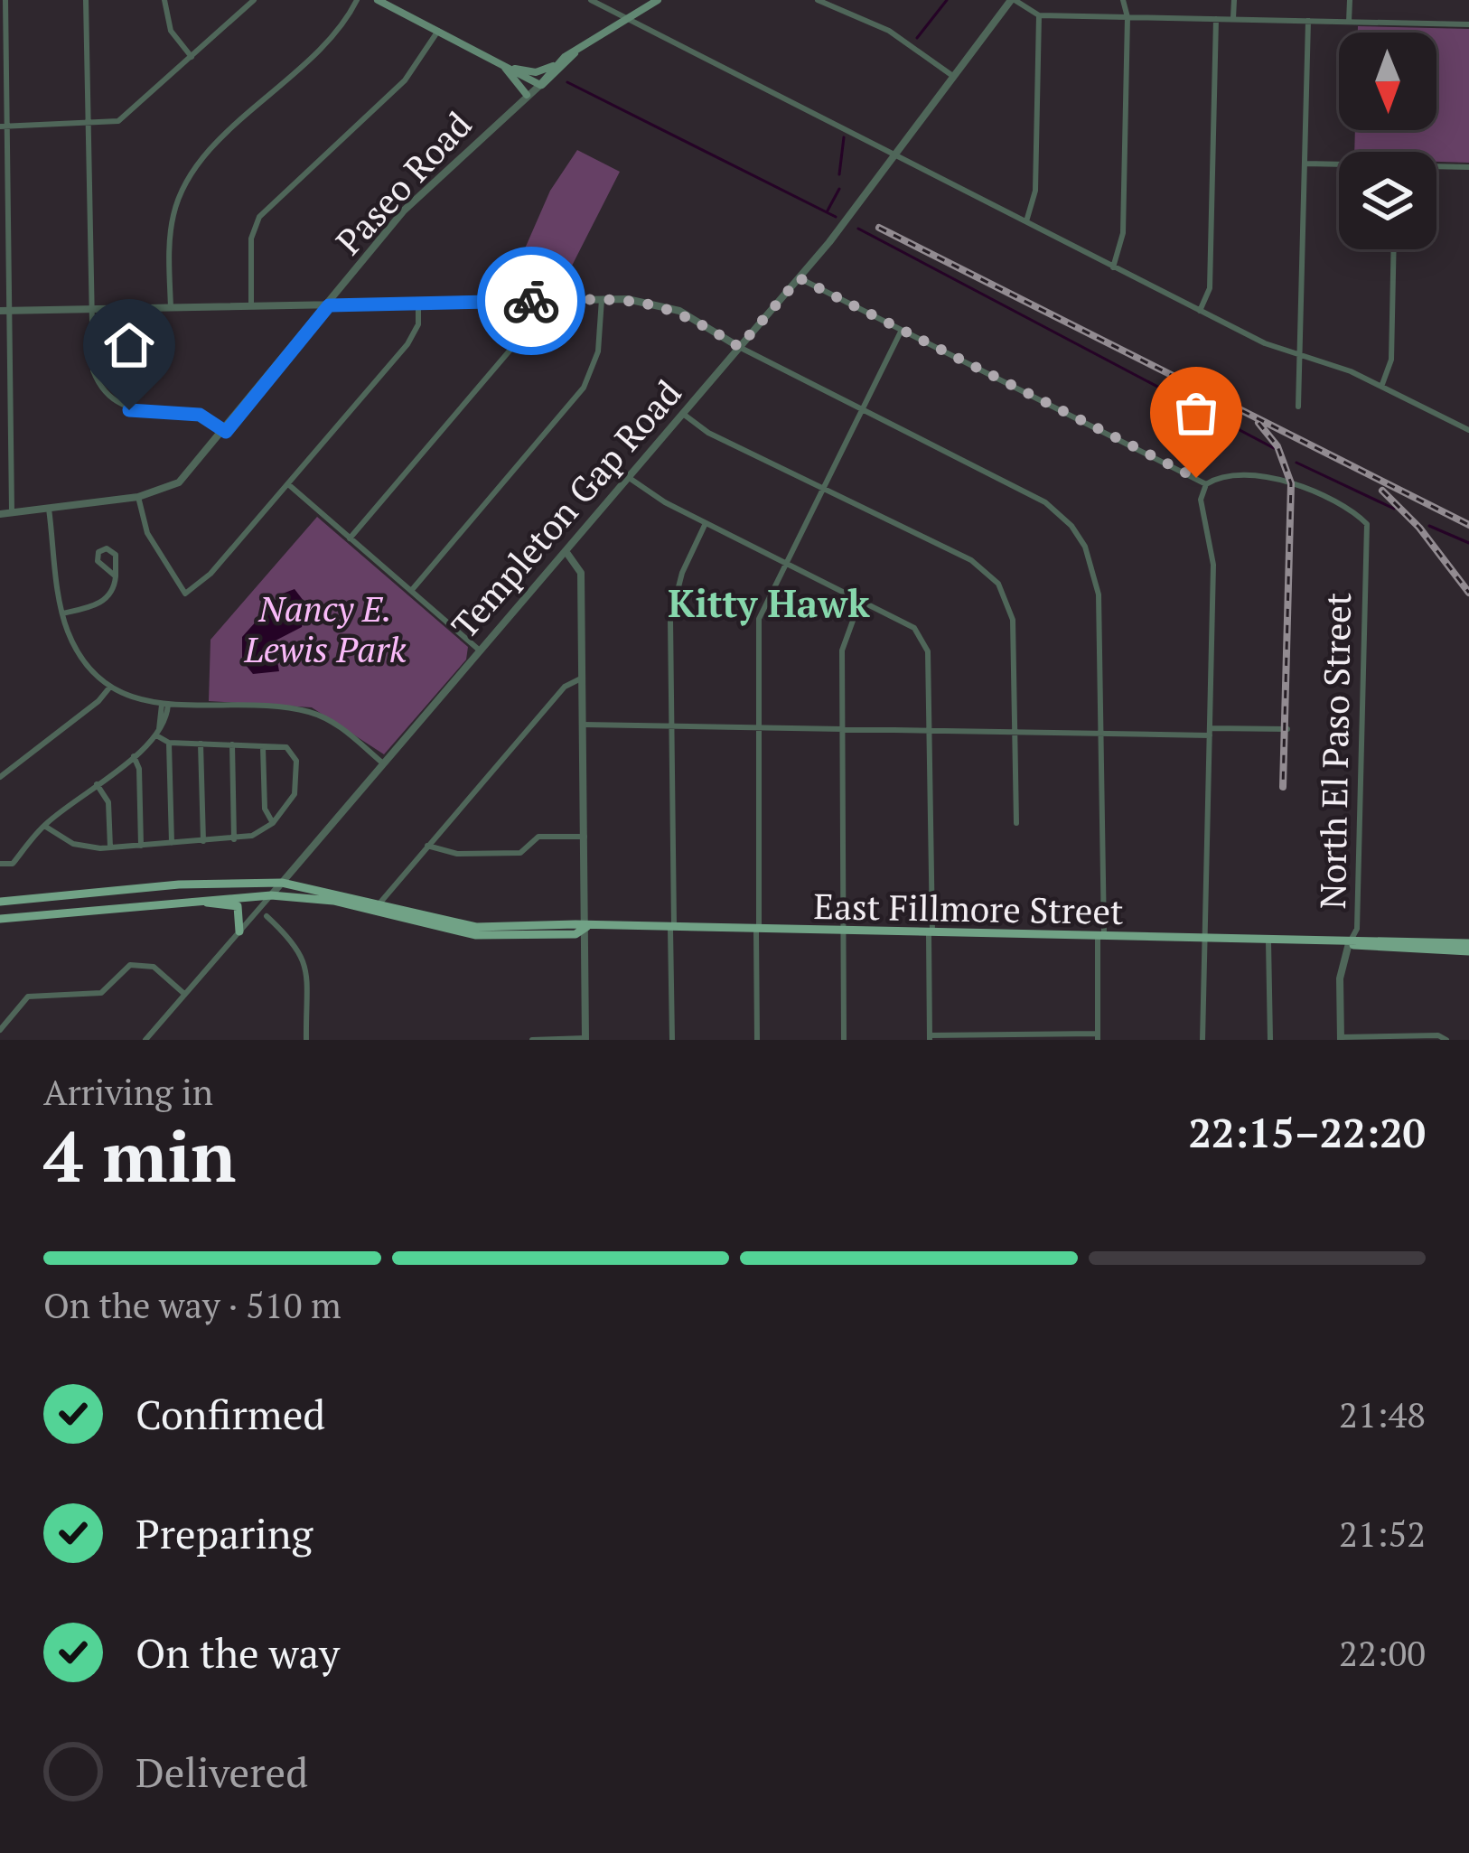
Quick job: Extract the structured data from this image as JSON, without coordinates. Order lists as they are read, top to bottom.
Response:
{
  "streets": {
    "main road": ["Paseo Road", "East Fillmore Street"],
    "street": ["Templeton Gap Road", "North El Paso Street"]
  },
  "crossings": [
    ["Templeton Gap Road", "East Fillmore Street"],
    ["North El Paso Street", "East Fillmore Street"]
  ],
  "districts": ["Kitty Hawk"],
  "parks": ["Nancy E. Lewis Park"],
  "north": "bottom",
  "page": {
    "heading": ["4 min", "Arriving in", "22:15–22:20"],
    "bar": "On the way · 510 m",
    "list": [
      ["Confirmed", "21:48"],
      ["Preparing", "21:52"],
      ["On the way", "22:00"],
      "Delivered"
    ]
  }
}
